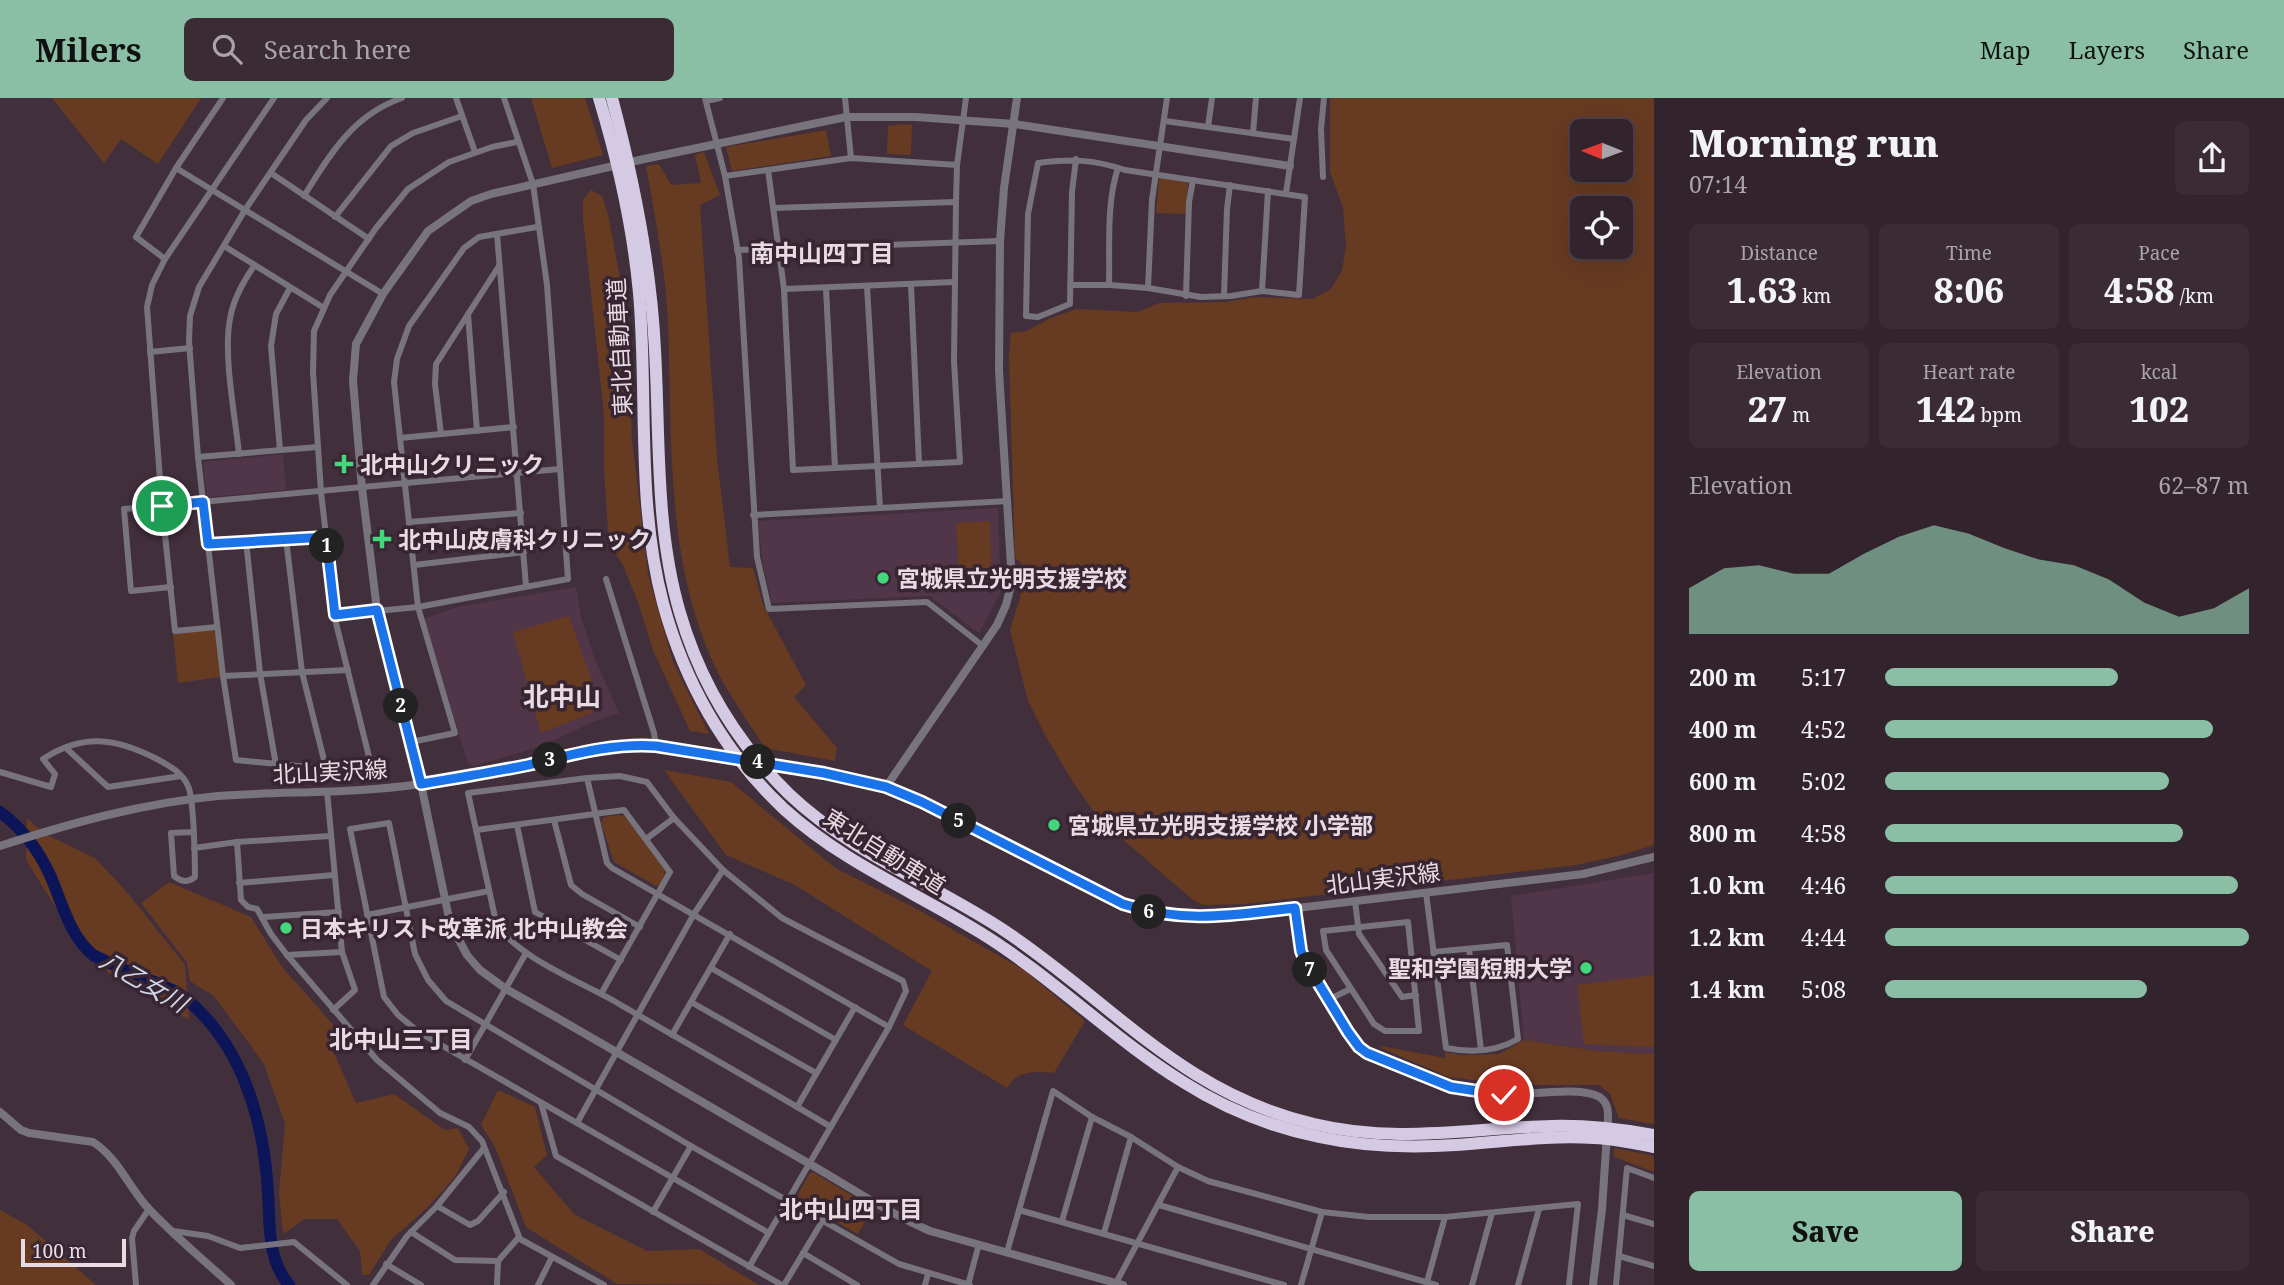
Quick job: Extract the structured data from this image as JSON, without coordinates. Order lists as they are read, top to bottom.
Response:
{
  "streets": {
    "highway": ["東北自動車道"],
    "street": ["北山実沢線"]
  },
  "districts": [
    "南中山四丁目",
    "北中山",
    "北中山三丁目",
    "北中山四丁目"
  ],
  "water": ["八乙女川"],
  "places": {
    "health": ["北中山クリニック", "北中山皮膚科クリニック"],
    "other": [
      "宮城県立光明支援学校",
      "宮城県立光明支援学校 小学部",
      "日本キリスト改革派 北中山教会",
      "聖和学園短期大学"
    ]
  },
  "scale_bar": "100 m",
  "north": "left",
  "page": {
    "header": "Milers",
    "search": "Search here",
    "nav": ["Map", "Layers", "Share"],
    "heading": ["Morning run", "07:14"],
    "stats": [
      ["Distance", "1.63 km"],
      ["Time", "8:06"],
      ["Pace", "4:58 /km"],
      ["Elevation", "27 m"],
      ["Heart rate", "142 bpm"],
      ["kcal", "102"]
    ],
    "chart": ["Elevation", "62–87 m"],
    "pins": [
      "1",
      "2",
      "3",
      "4",
      "5",
      "6",
      "7"
    ],
    "list": [
      {
        "name": "200 m",
        "note": "5:17"
      },
      {
        "name": "400 m",
        "note": "4:52"
      },
      {
        "name": "600 m",
        "note": "5:02"
      },
      {
        "name": "800 m",
        "note": "4:58"
      },
      {
        "name": "1.0 km",
        "note": "4:46"
      },
      {
        "name": "1.2 km",
        "note": "4:44"
      },
      {
        "name": "1.4 km",
        "note": "5:08"
      }
    ],
    "buttons": ["Save", "Share"],
    "scale": "100 m"
  }
}
